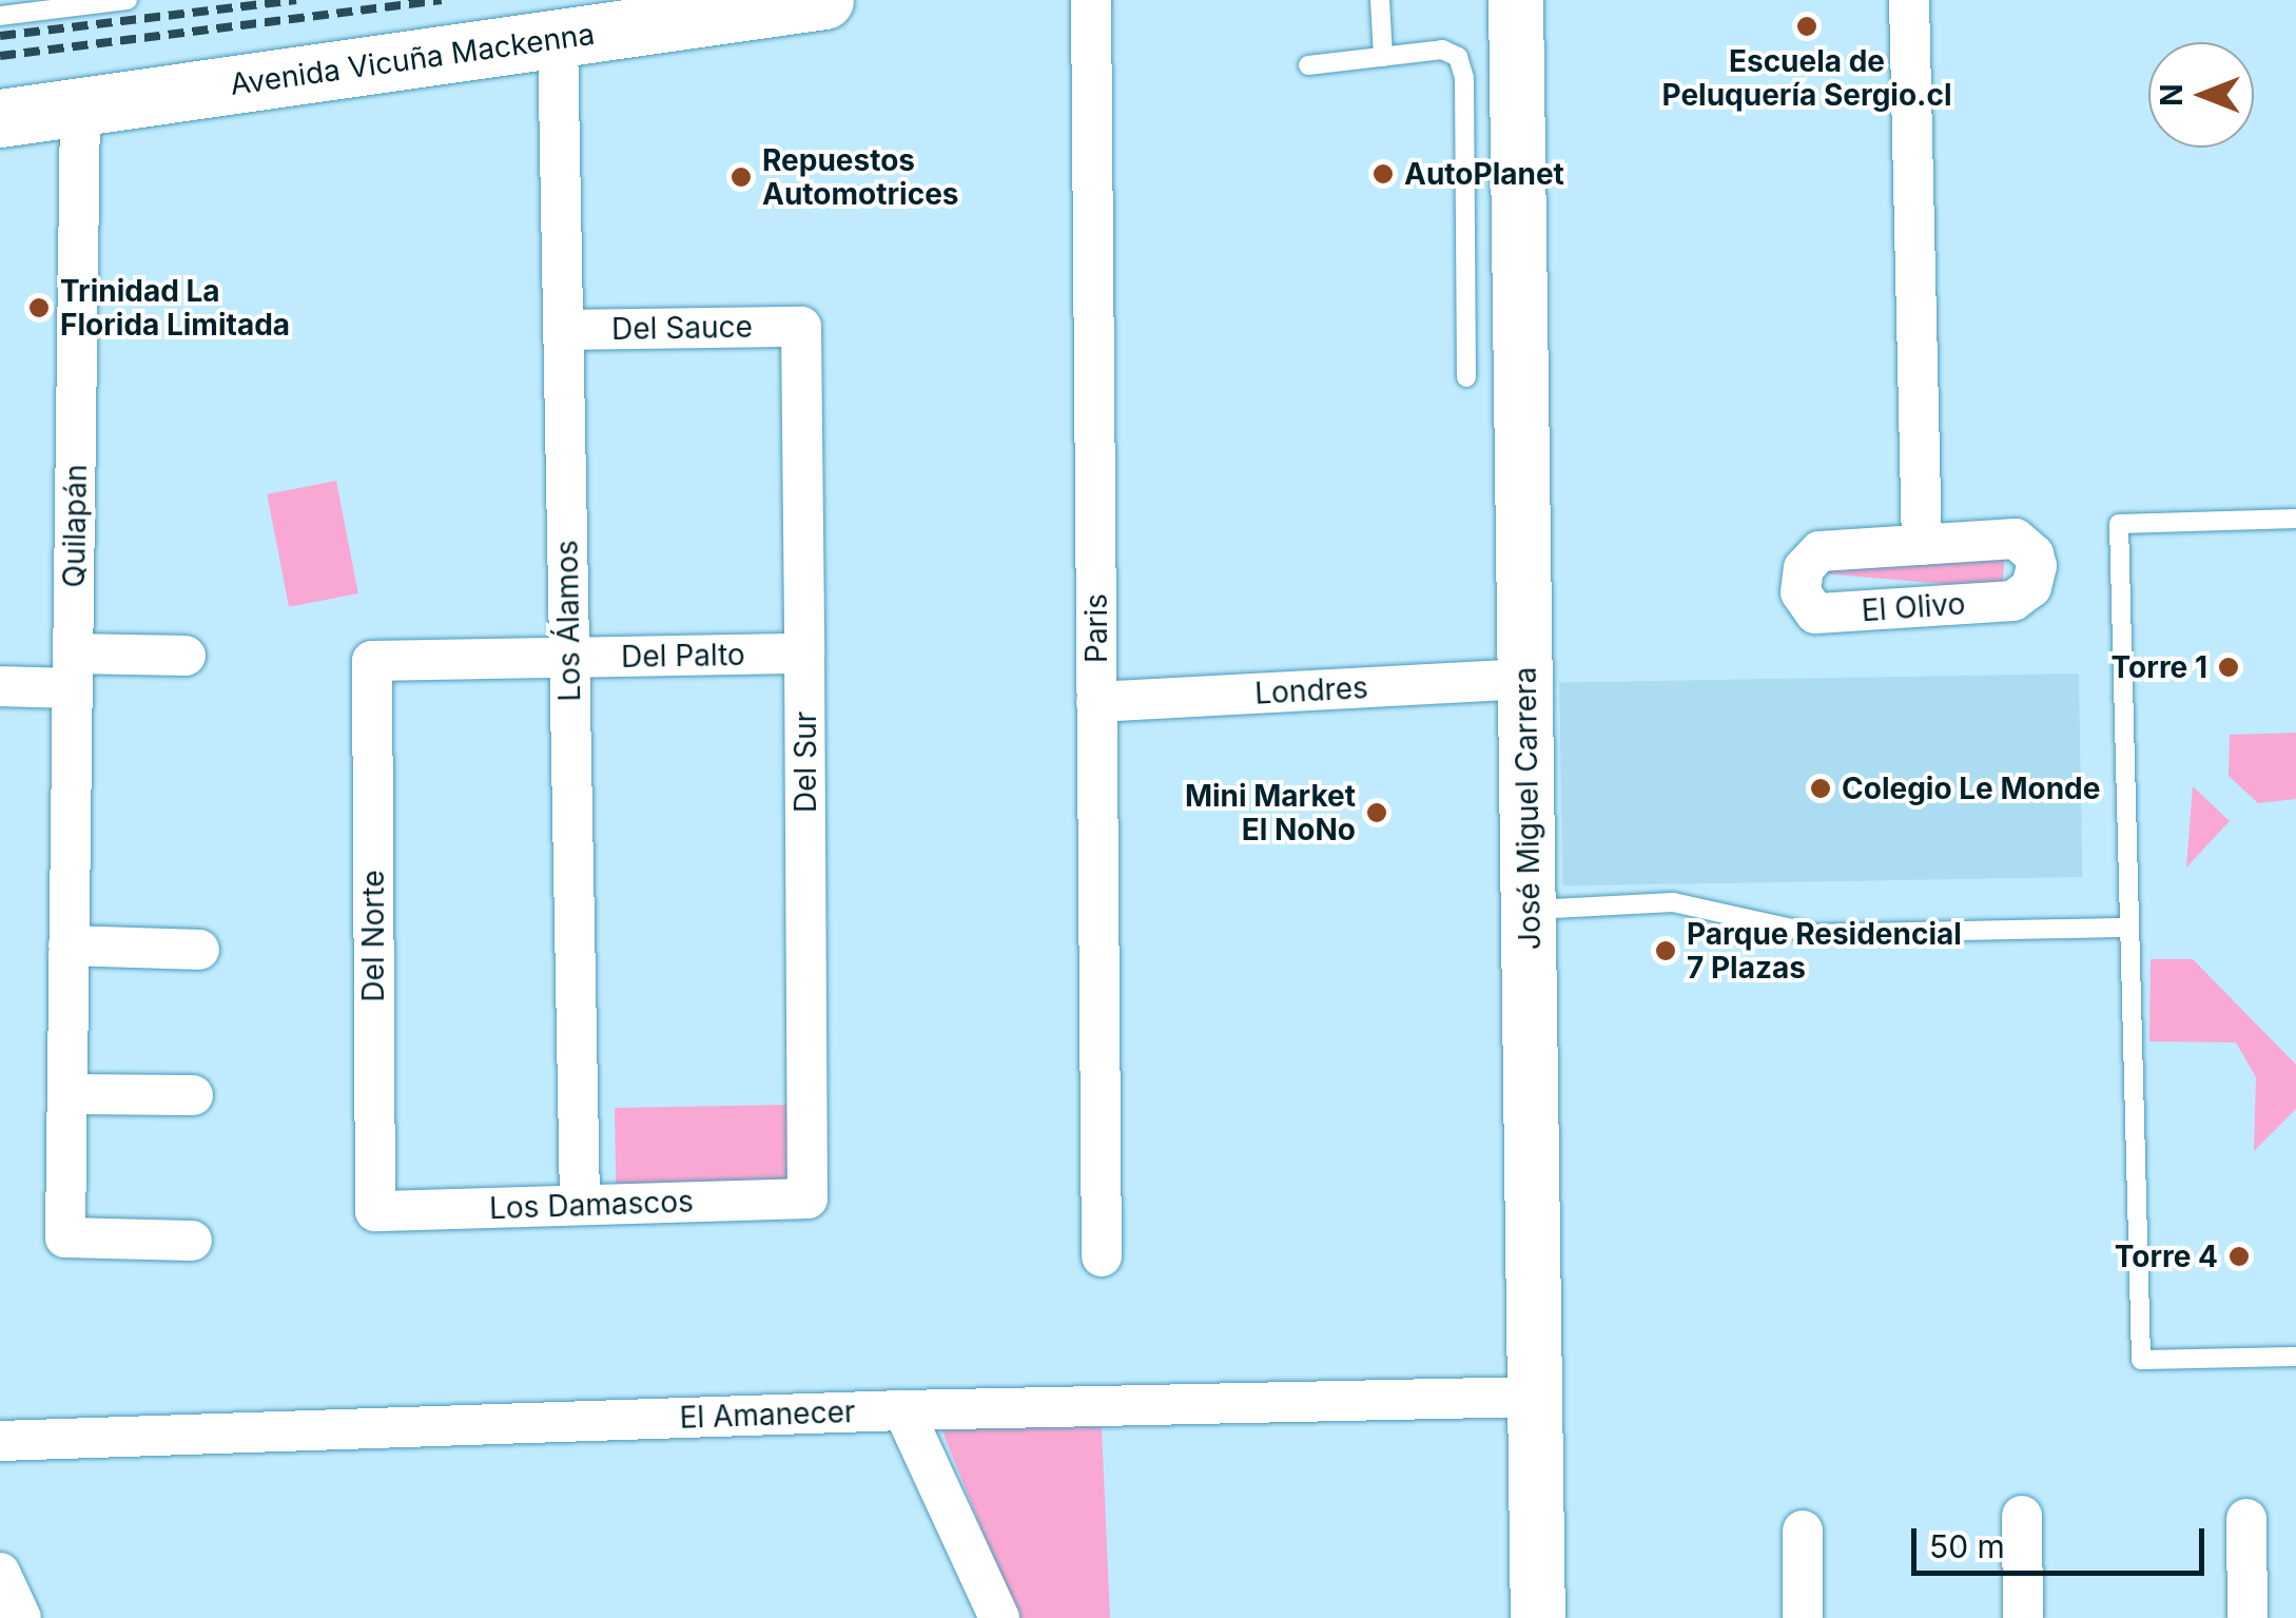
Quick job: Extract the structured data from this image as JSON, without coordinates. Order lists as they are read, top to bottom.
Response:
{
  "streets": {
    "main road": ["Avenida Vicuña Mackenna"],
    "street": [
      "Del Sauce",
      "Quilapán",
      "El Olivo",
      "Los Álamos",
      "Paris",
      "Del Palto",
      "Londres",
      "Del Sur",
      "José Miguel Carrera",
      "Del Norte",
      "Los Damascos",
      "El Amanecer"
    ]
  },
  "crossings": [
    ["Avenida Vicuña Mackenna", "Quilapán"],
    ["Avenida Vicuña Mackenna", "Los Álamos"],
    ["Del Sauce", "Los Álamos"],
    ["Del Sauce", "Del Sur"],
    ["Los Álamos", "Del Palto"],
    ["Los Álamos", "Los Damascos"],
    ["Paris", "Londres"],
    ["Del Palto", "Del Sur"],
    ["Del Palto", "Del Norte"],
    ["Londres", "José Miguel Carrera"],
    ["Del Sur", "Los Damascos"],
    ["José Miguel Carrera", "El Amanecer"],
    ["Del Norte", "Los Damascos"]
  ],
  "places": [
    "Escuela de Peluquería Sergio.cl",
    "AutoPlanet",
    "Repuestos Automotrices",
    "Trinidad La Florida Limitada",
    "Torre 1",
    "Colegio Le Monde",
    "Mini Market El NoNo",
    "Parque Residencial 7 Plazas",
    "Torre 4"
  ],
  "scale_bar": "50 m",
  "north": "left"
}
